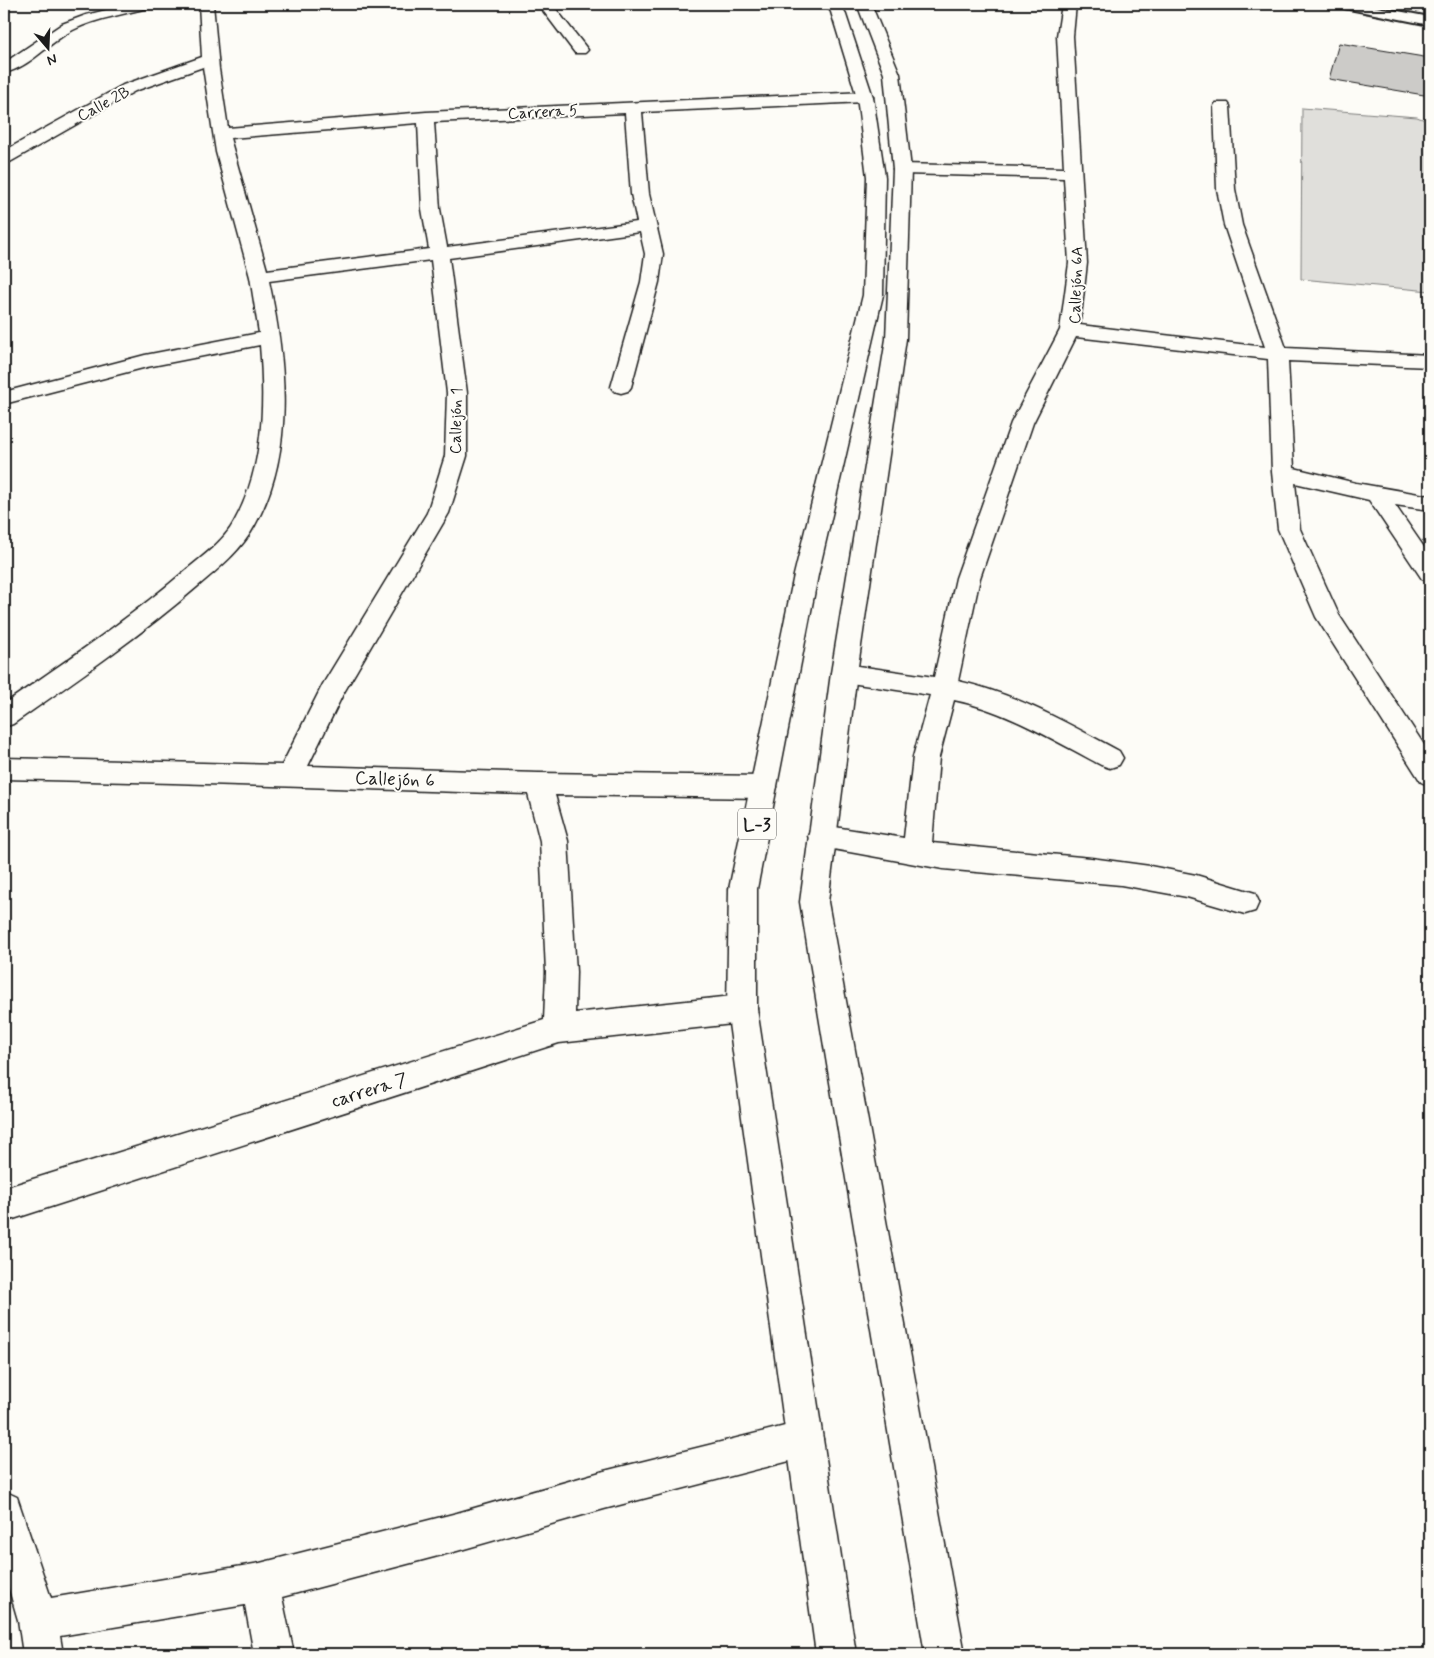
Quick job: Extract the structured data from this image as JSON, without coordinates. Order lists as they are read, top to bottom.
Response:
{
  "streets": {
    "street": [
      "Calle 2B",
      "Carrera 5",
      "Callejón 6A",
      "Callejón 1",
      "Callejón 6",
      "L-3",
      "carrera 7"
    ]
  },
  "crossings": [
    ["Carrera 5", "Callejón 1"],
    ["Carrera 5", "L-3"],
    ["Callejón 1", "Callejón 6"],
    ["Callejón 6", "L-3"],
    ["L-3", "carrera 7"]
  ],
  "north": "bottom"
}
